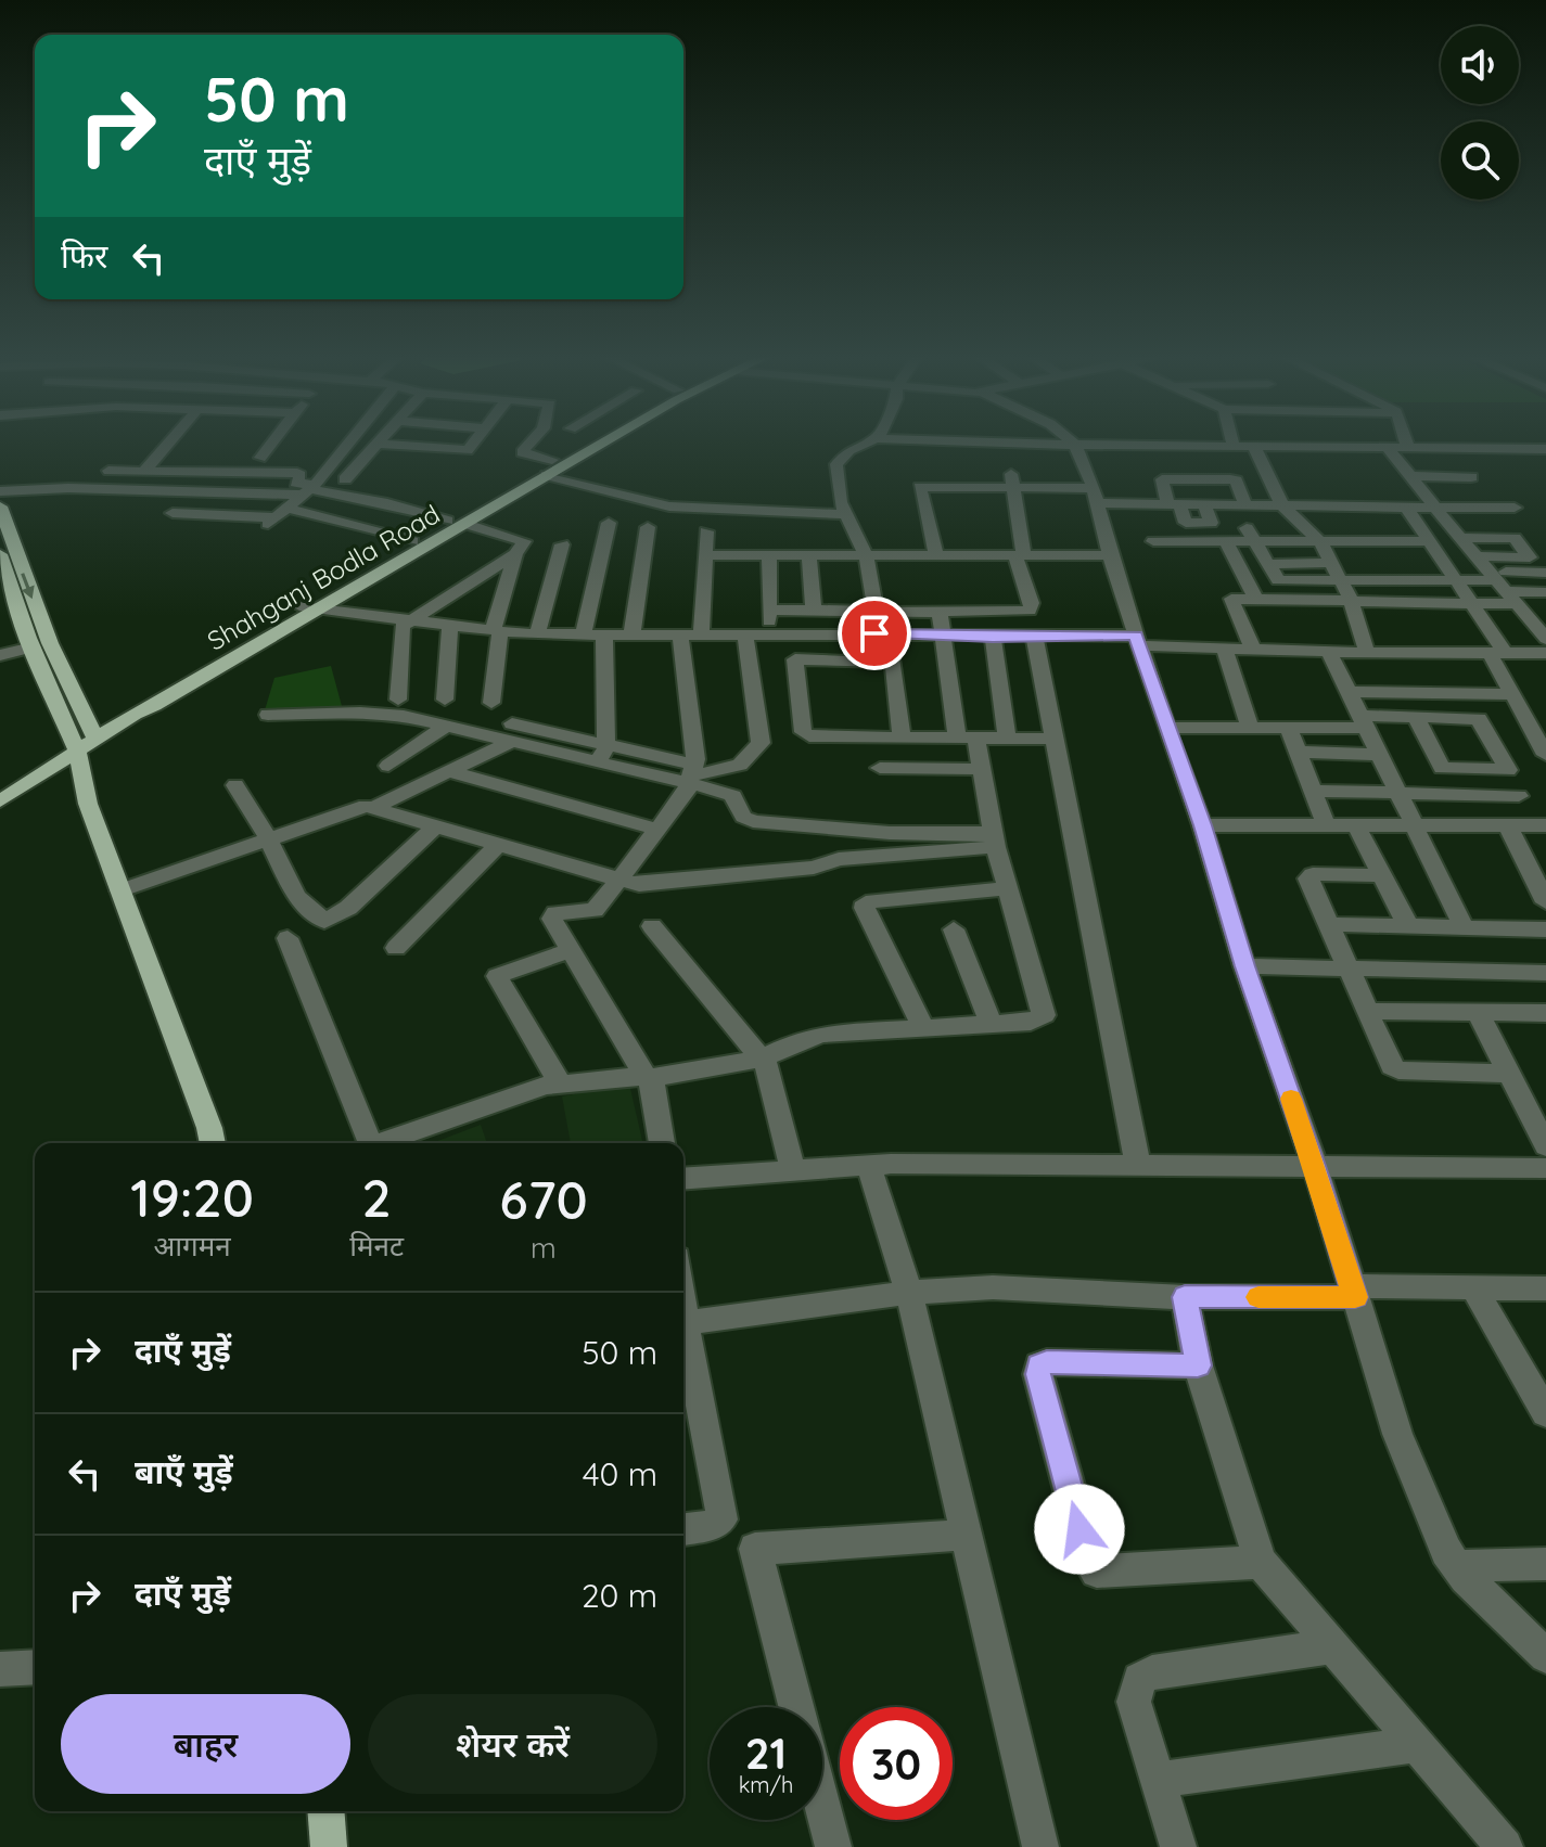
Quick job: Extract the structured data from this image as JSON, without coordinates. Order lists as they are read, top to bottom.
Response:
{
  "streets": {
    "main road": ["Shahganj Bodla Road"]
  },
  "page": {
    "turn": ["50 m", "दाएँ मुड़ें"],
    "then": "फिर",
    "eta": [
      "19:20",
      "आगमन",
      "2",
      "मिनट",
      "670",
      "m"
    ],
    "list": [
      {
        "name": "दाएँ मुड़ें",
        "value": "50 m"
      },
      {
        "name": "बाएँ मुड़ें",
        "value": "40 m"
      },
      {
        "name": "दाएँ मुड़ें",
        "value": "20 m"
      }
    ],
    "buttons": ["बाहर", "शेयर करें"],
    "speed": "21 km/h",
    "limit": "30"
  }
}
